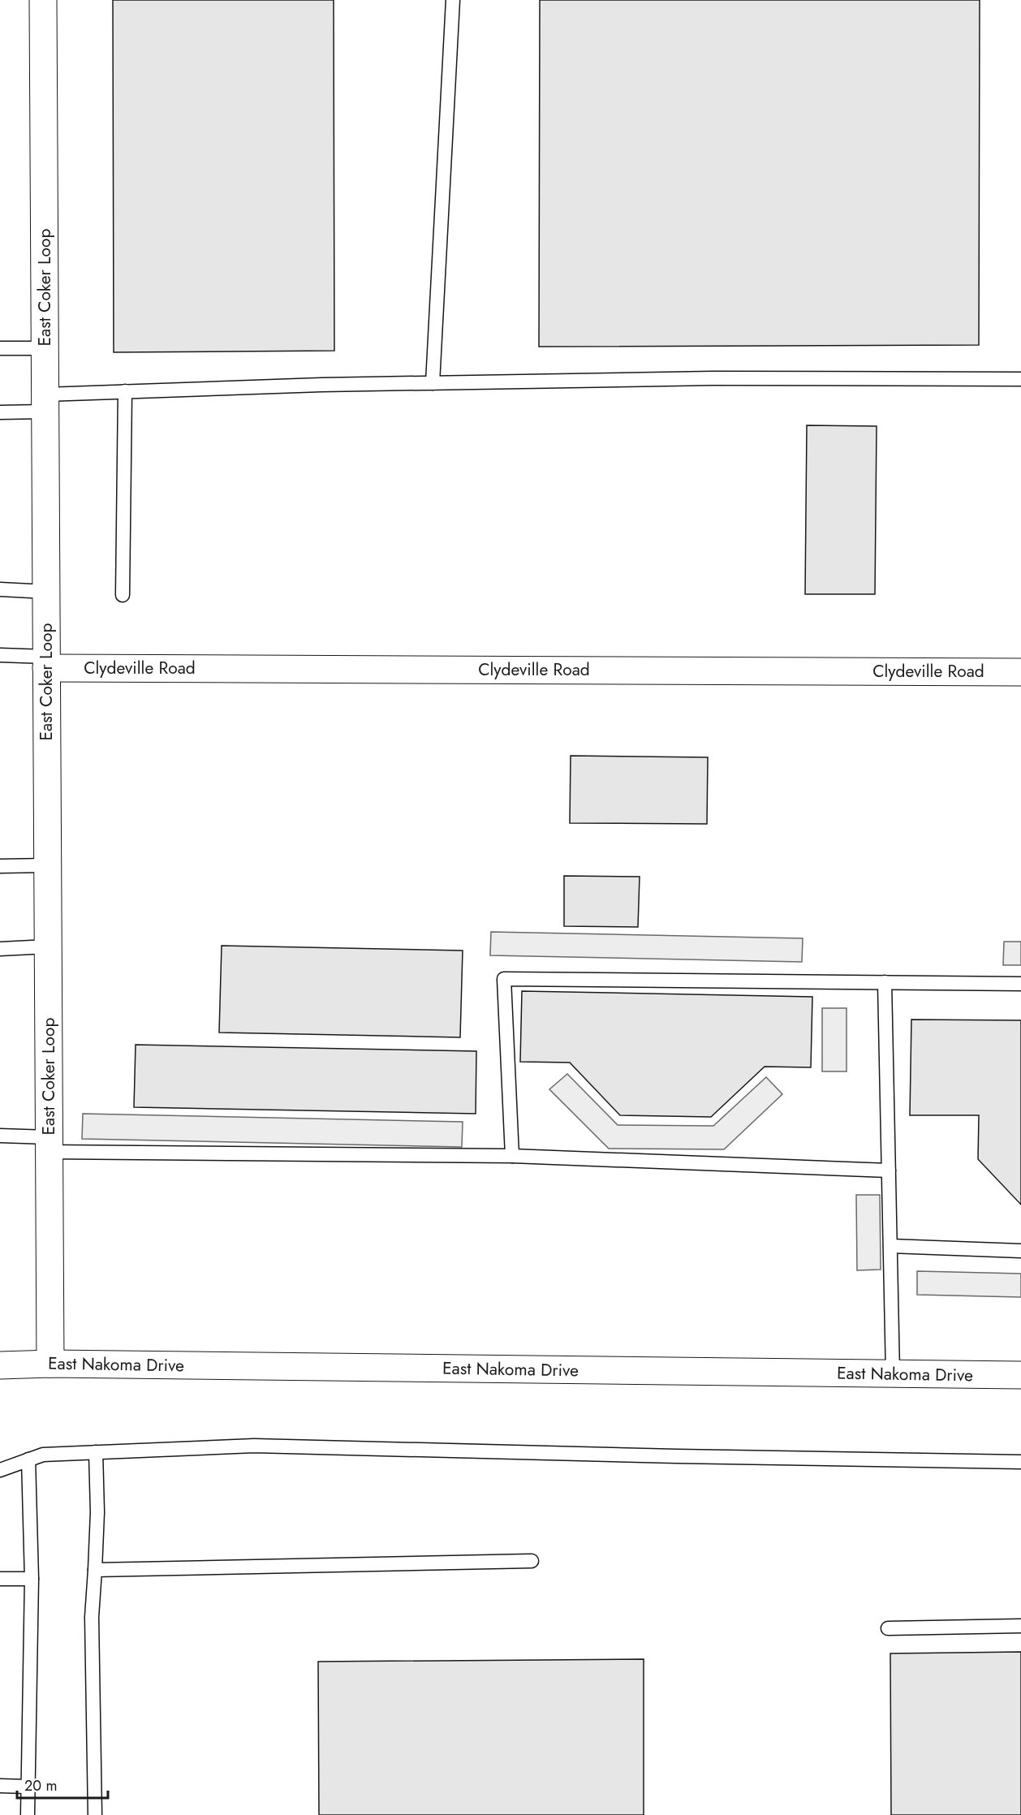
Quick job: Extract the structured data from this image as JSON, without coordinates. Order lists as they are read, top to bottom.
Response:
{
  "streets": {
    "street": ["East Coker Loop", "Clydeville Road", "East Nakoma Drive"]
  },
  "crossings": [
    ["East Coker Loop", "Clydeville Road"],
    ["East Coker Loop", "East Nakoma Drive"]
  ],
  "scale_bar": "20 m"
}
